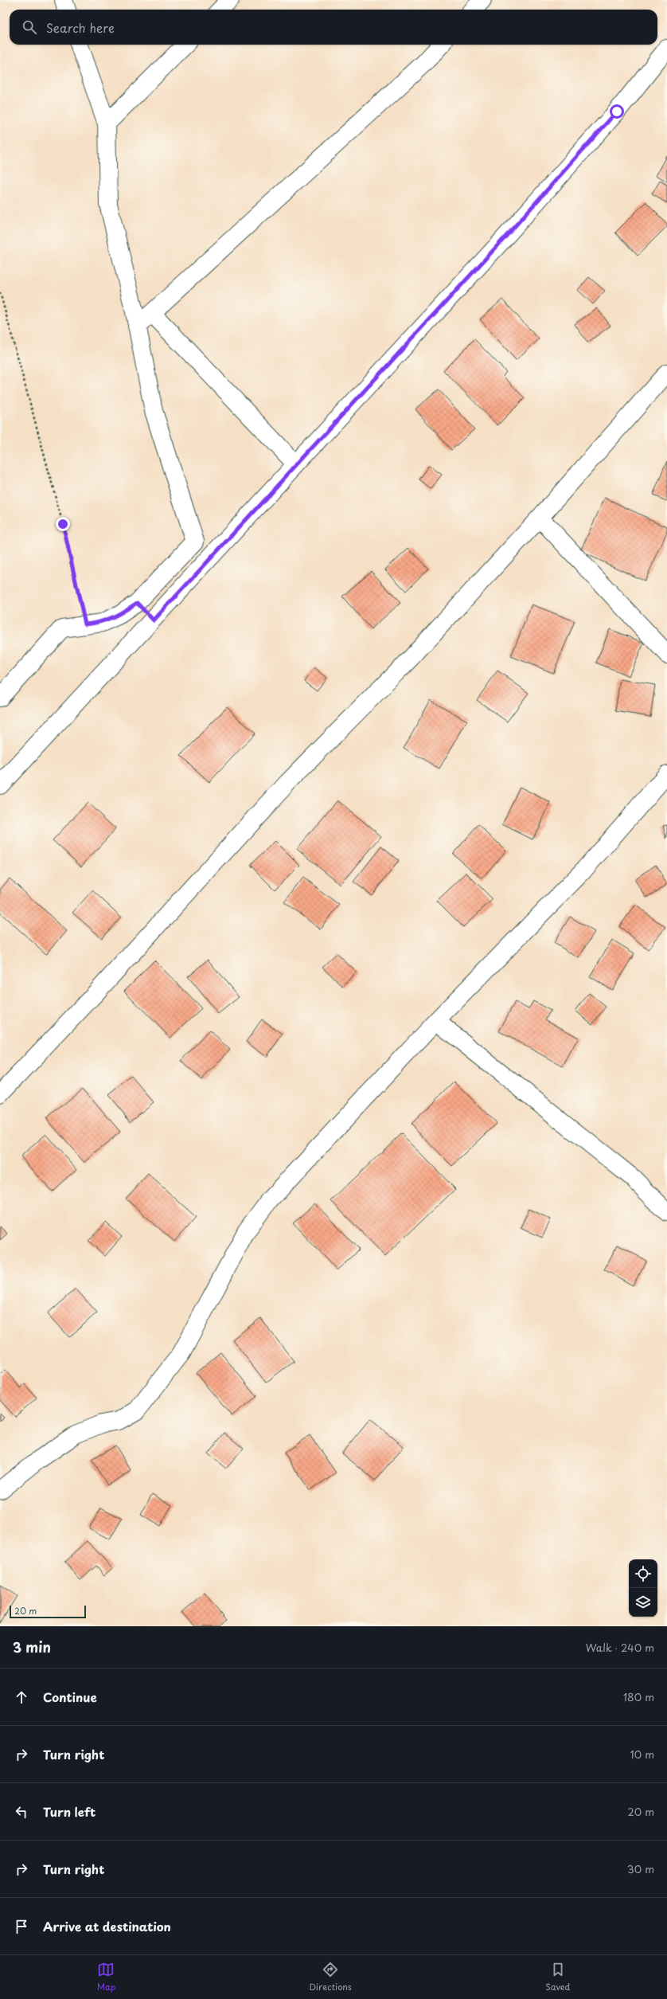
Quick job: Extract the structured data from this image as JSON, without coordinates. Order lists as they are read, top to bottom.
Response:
{
  "scale_bar": "20 m",
  "page": {
    "search": "Search here",
    "scale": "20 m",
    "heading": ["3 min", "Walk · 240 m"],
    "list": [
      ["Continue", "180 m"],
      ["Turn right", "10 m"],
      ["Turn left", "20 m"],
      ["Turn right", "30 m"],
      "Arrive at destination"
    ],
    "nav": ["Map", "Directions", "Saved"]
  }
}
